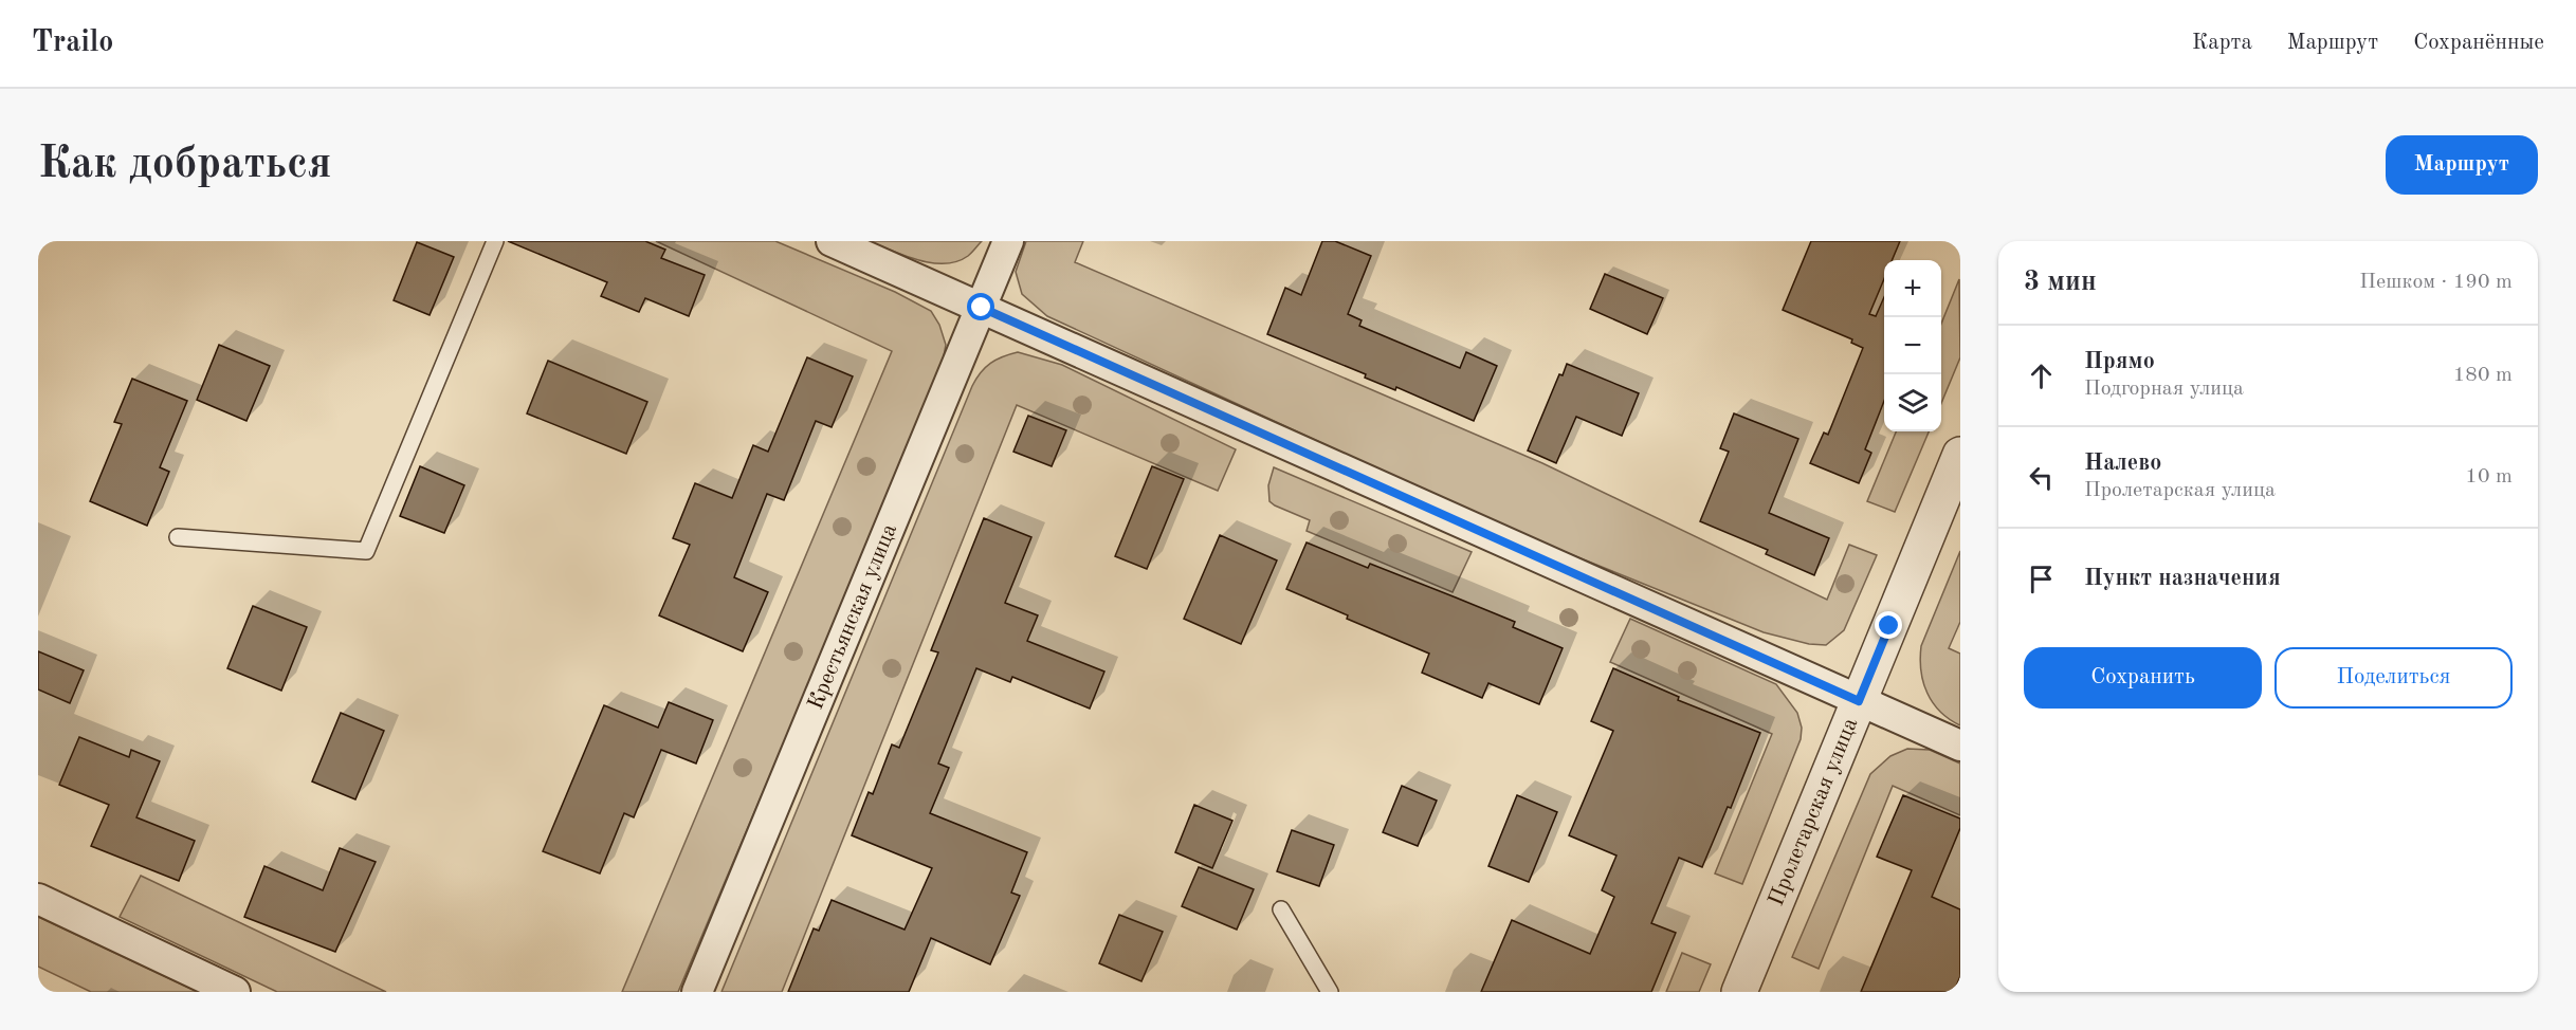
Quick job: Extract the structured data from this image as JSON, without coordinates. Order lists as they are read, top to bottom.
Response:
{
  "streets": {
    "street": ["Крестьянская улица", "Пролетарская улица"]
  },
  "page": {
    "header": "Trailo",
    "nav": ["Карта", "Маршрут", "Сохранённые"],
    "buttons": [
      "Маршрут",
      ["Сохранить", "Поделиться"]
    ],
    "title": "Как добраться",
    "heading": ["3 мин", "Пешком · 190 m"],
    "map_buttons": ["+", "−"],
    "list": [
      ["Прямо", "Подгорная улица", "180 m"],
      ["Налево", "Пролетарская улица", "10 m"],
      "Пункт назначения"
    ]
  }
}
